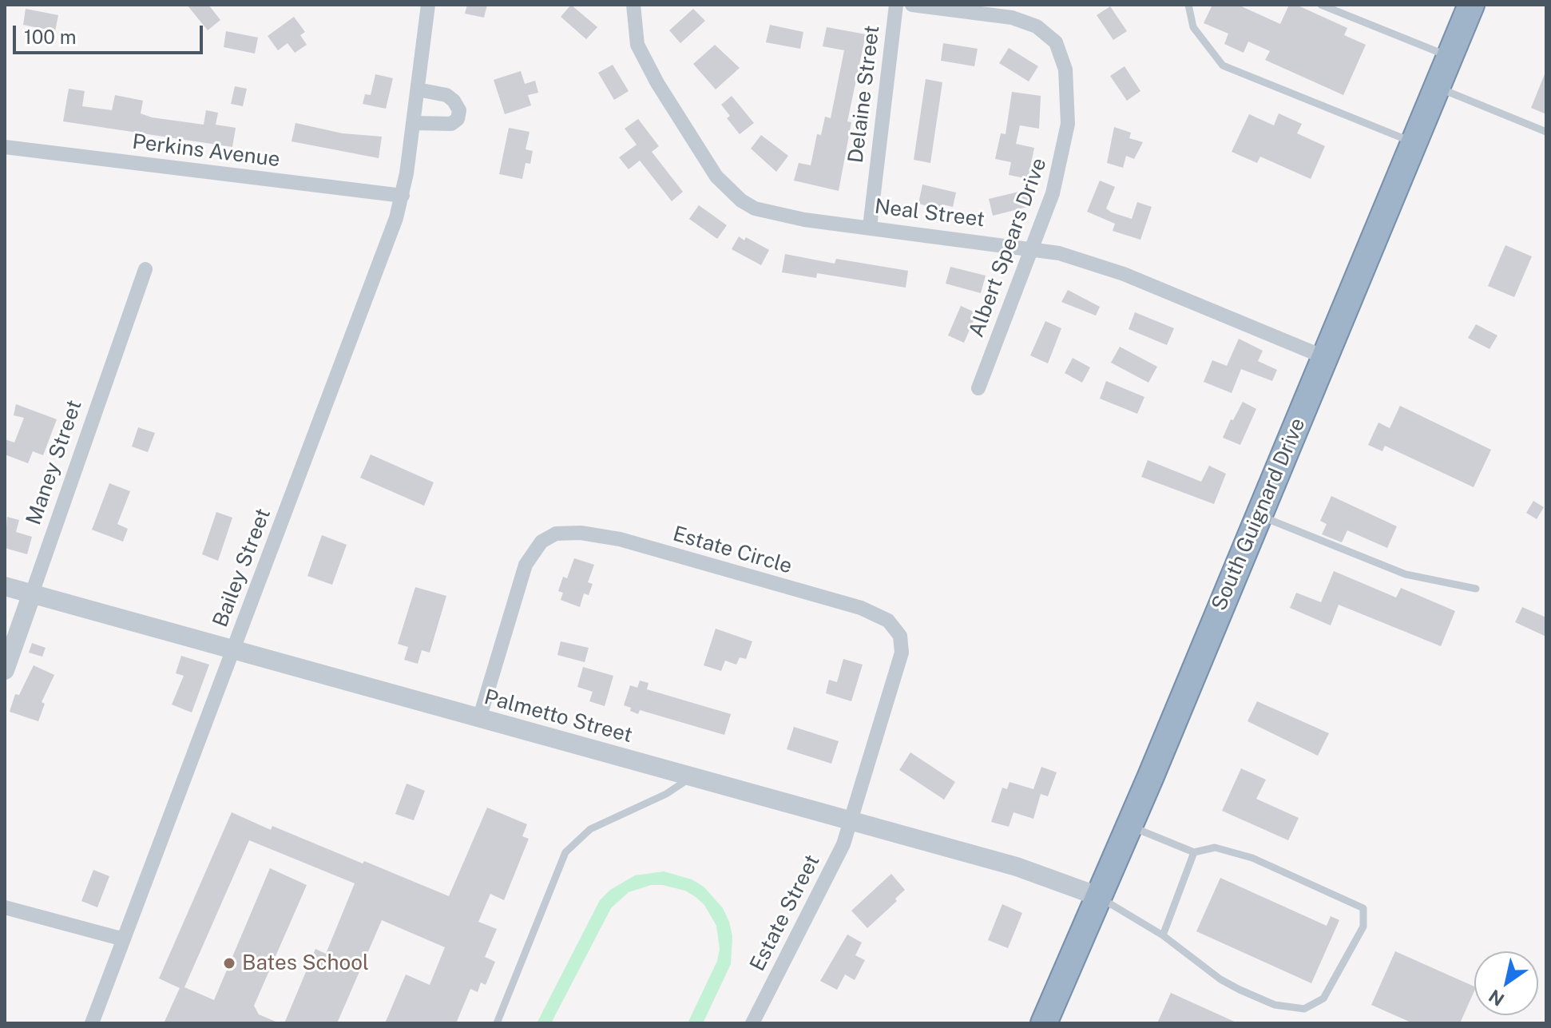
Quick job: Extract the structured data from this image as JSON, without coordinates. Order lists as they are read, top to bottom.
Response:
{
  "streets": {
    "highway": ["South Guignard Drive"],
    "street": [
      "Delaine Street",
      "Perkins Avenue",
      "Neal Street",
      "Albert Spears Drive",
      "Maney Street",
      "Estate Circle",
      "Bailey Street",
      "Palmetto Street",
      "Estate Street"
    ]
  },
  "crossings": [
    ["Delaine Street", "Neal Street"],
    ["Perkins Avenue", "Bailey Street"],
    ["Neal Street", "Albert Spears Drive"],
    ["Neal Street", "South Guignard Drive"],
    ["Maney Street", "Palmetto Street"],
    ["South Guignard Drive", "Palmetto Street"],
    ["Estate Circle", "Palmetto Street"],
    ["Estate Circle", "Estate Street"],
    ["Bailey Street", "Palmetto Street"],
    ["Palmetto Street", "Estate Street"]
  ],
  "places": ["Bates School"],
  "scale_bar": "100 m",
  "north": "bottom left"
}
